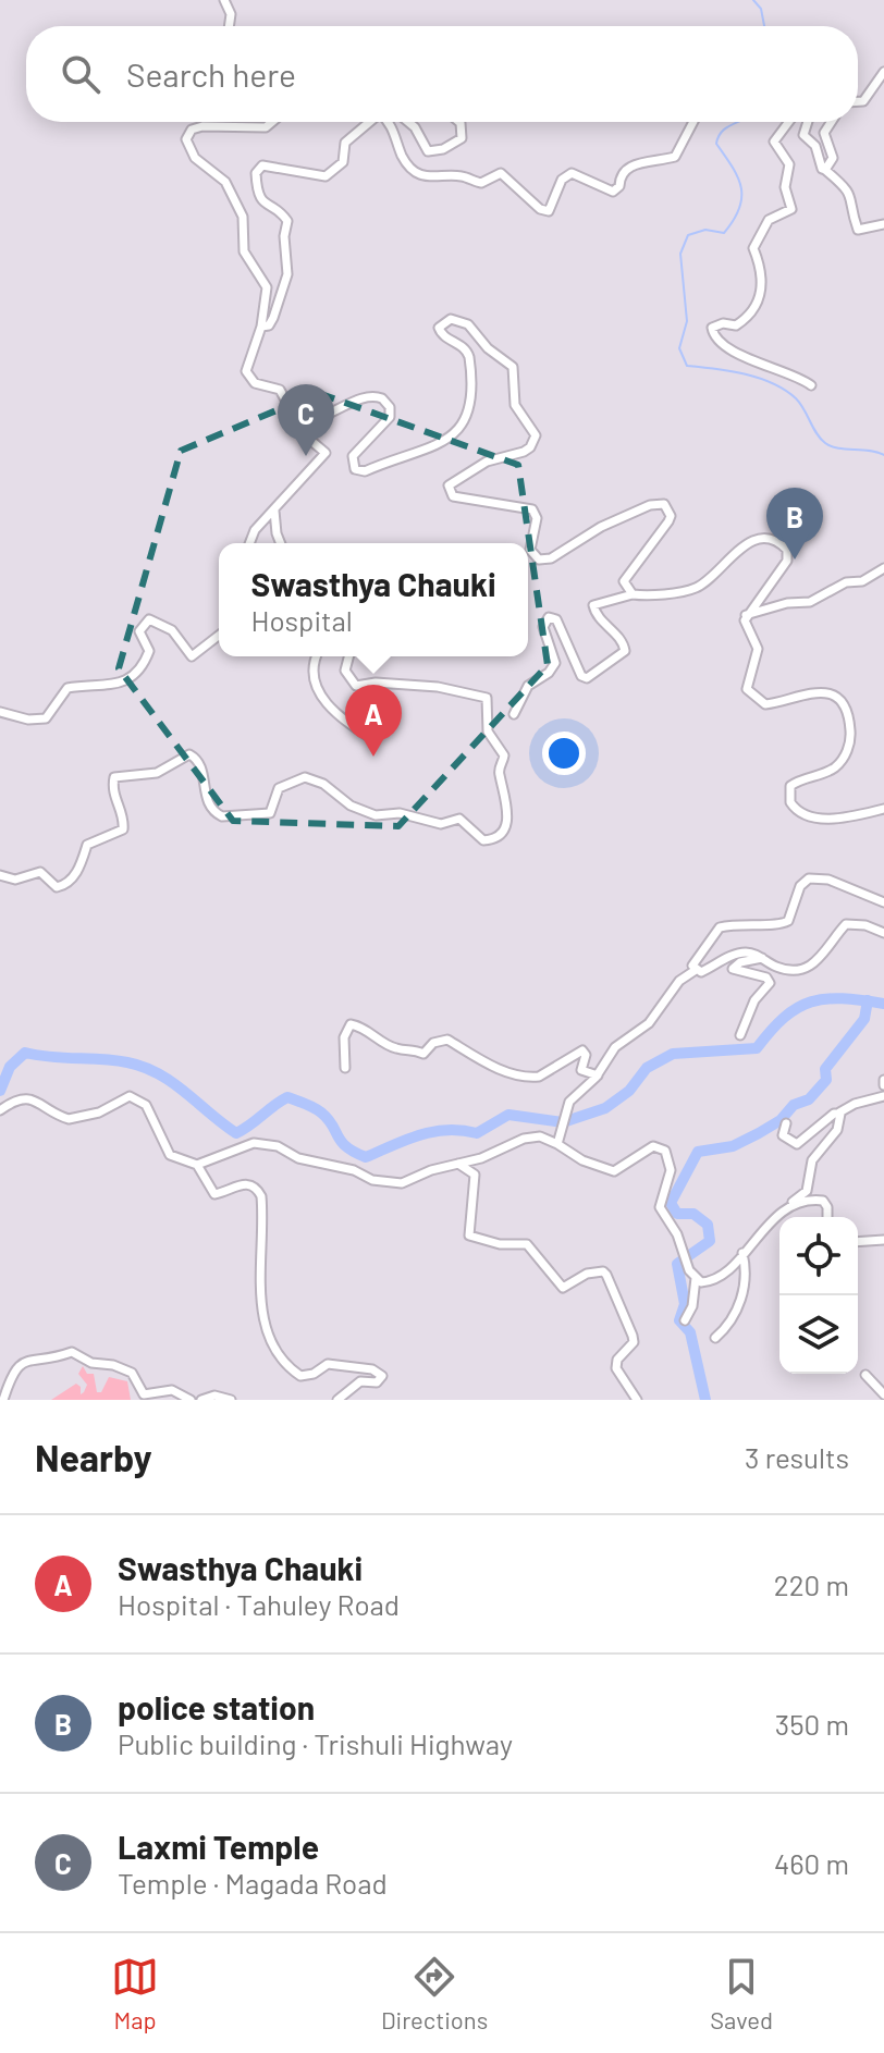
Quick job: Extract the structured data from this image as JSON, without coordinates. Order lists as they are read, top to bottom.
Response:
{
  "page": {
    "search": "Search here",
    "pins": ["C", "B", "A"],
    "popup": ["Swasthya Chauki", "Hospital"],
    "heading": ["Nearby", "3 results"],
    "list": [
      {
        "mark": "A",
        "name": "Swasthya Chauki",
        "note": "Hospital · Tahuley Road",
        "value": "220 m"
      },
      {
        "mark": "B",
        "name": "police station",
        "note": "Public building · Trishuli Highway",
        "value": "350 m"
      },
      {
        "mark": "C",
        "name": "Laxmi Temple",
        "note": "Temple · Magada Road",
        "value": "460 m"
      }
    ],
    "nav": ["Map", "Directions", "Saved"]
  }
}
